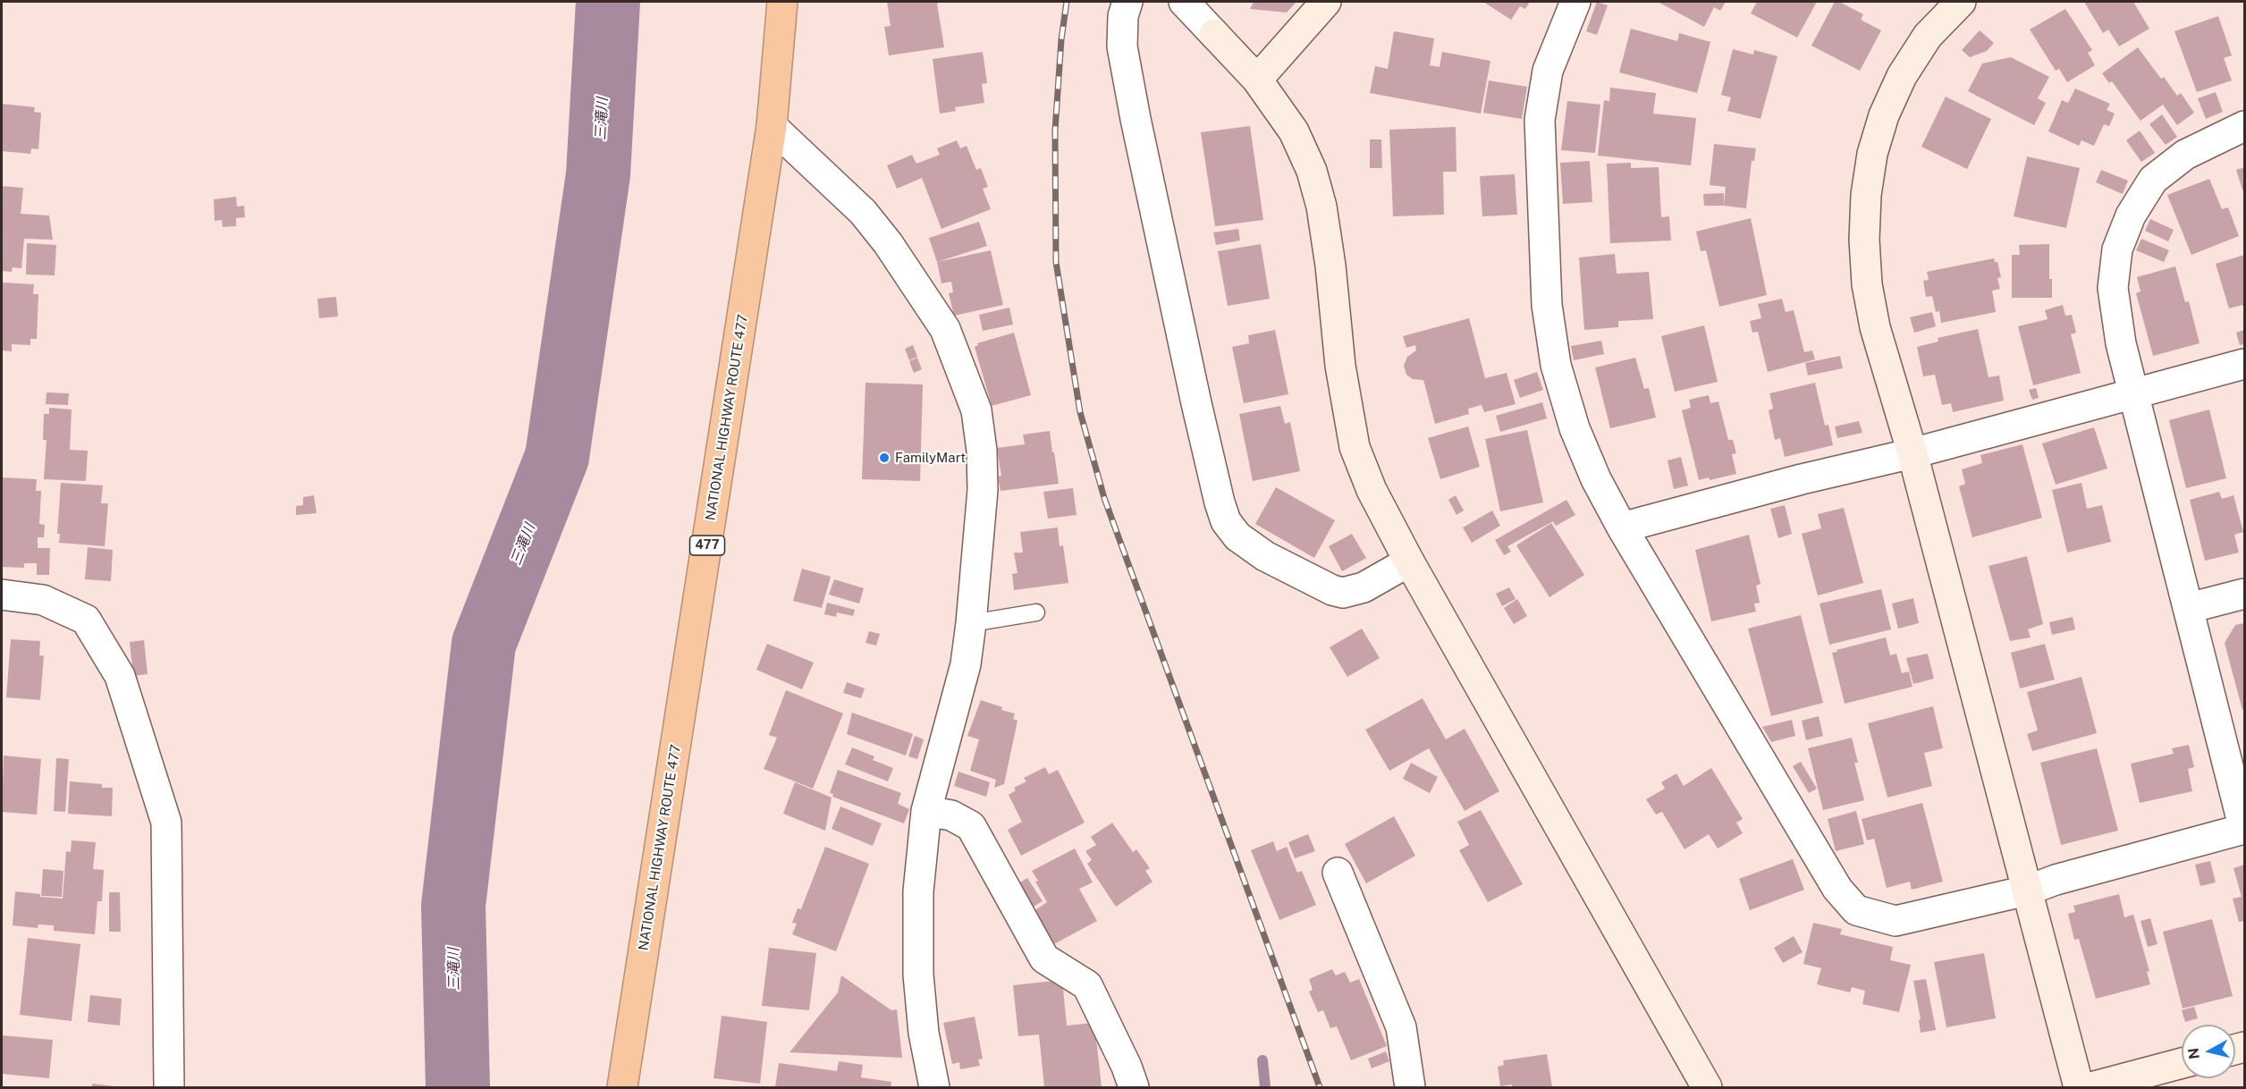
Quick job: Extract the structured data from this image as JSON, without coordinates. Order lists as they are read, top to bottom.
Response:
{
  "streets": {
    "highway": ["NATIONAL HIGHWAY ROUTE 477", "477"]
  },
  "water": ["三滝川"],
  "places": ["FamilyMart"],
  "north": "left"
}
